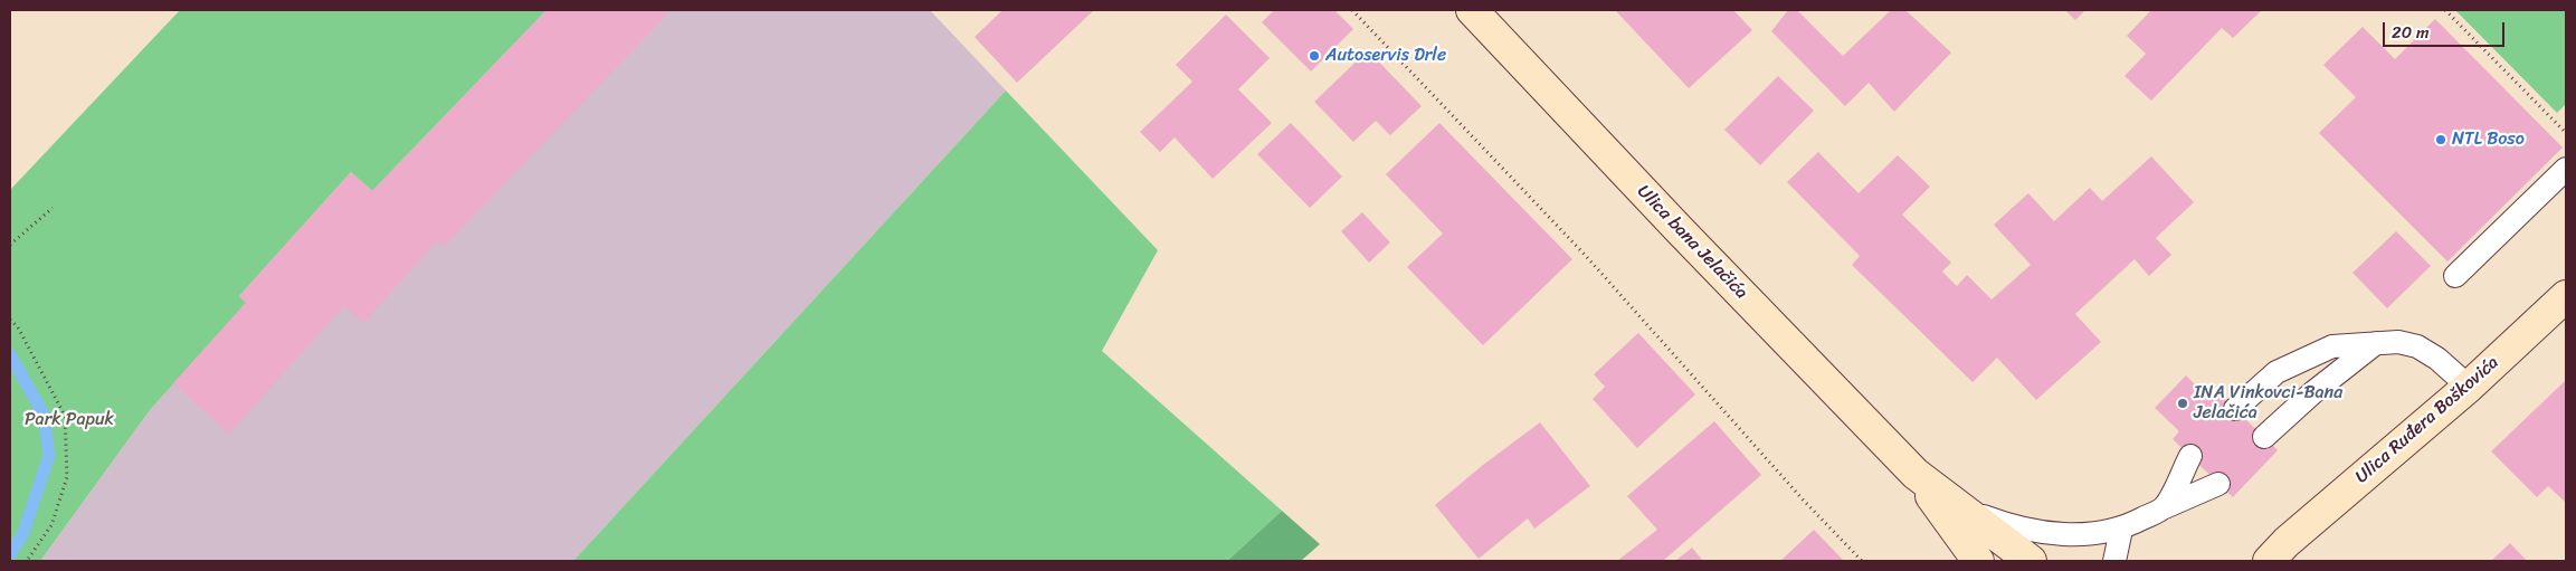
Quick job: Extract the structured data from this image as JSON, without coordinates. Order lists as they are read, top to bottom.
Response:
{
  "streets": {
    "main road": ["Ulica bana Jelačića", "Ulica Ruđera Boškovića"]
  },
  "parks": ["Park Papuk"],
  "places": ["Autoservis Drle", "NTL Boso", "INA Vinkovci-Bana Jelačića"],
  "scale_bar": "20 m"
}
